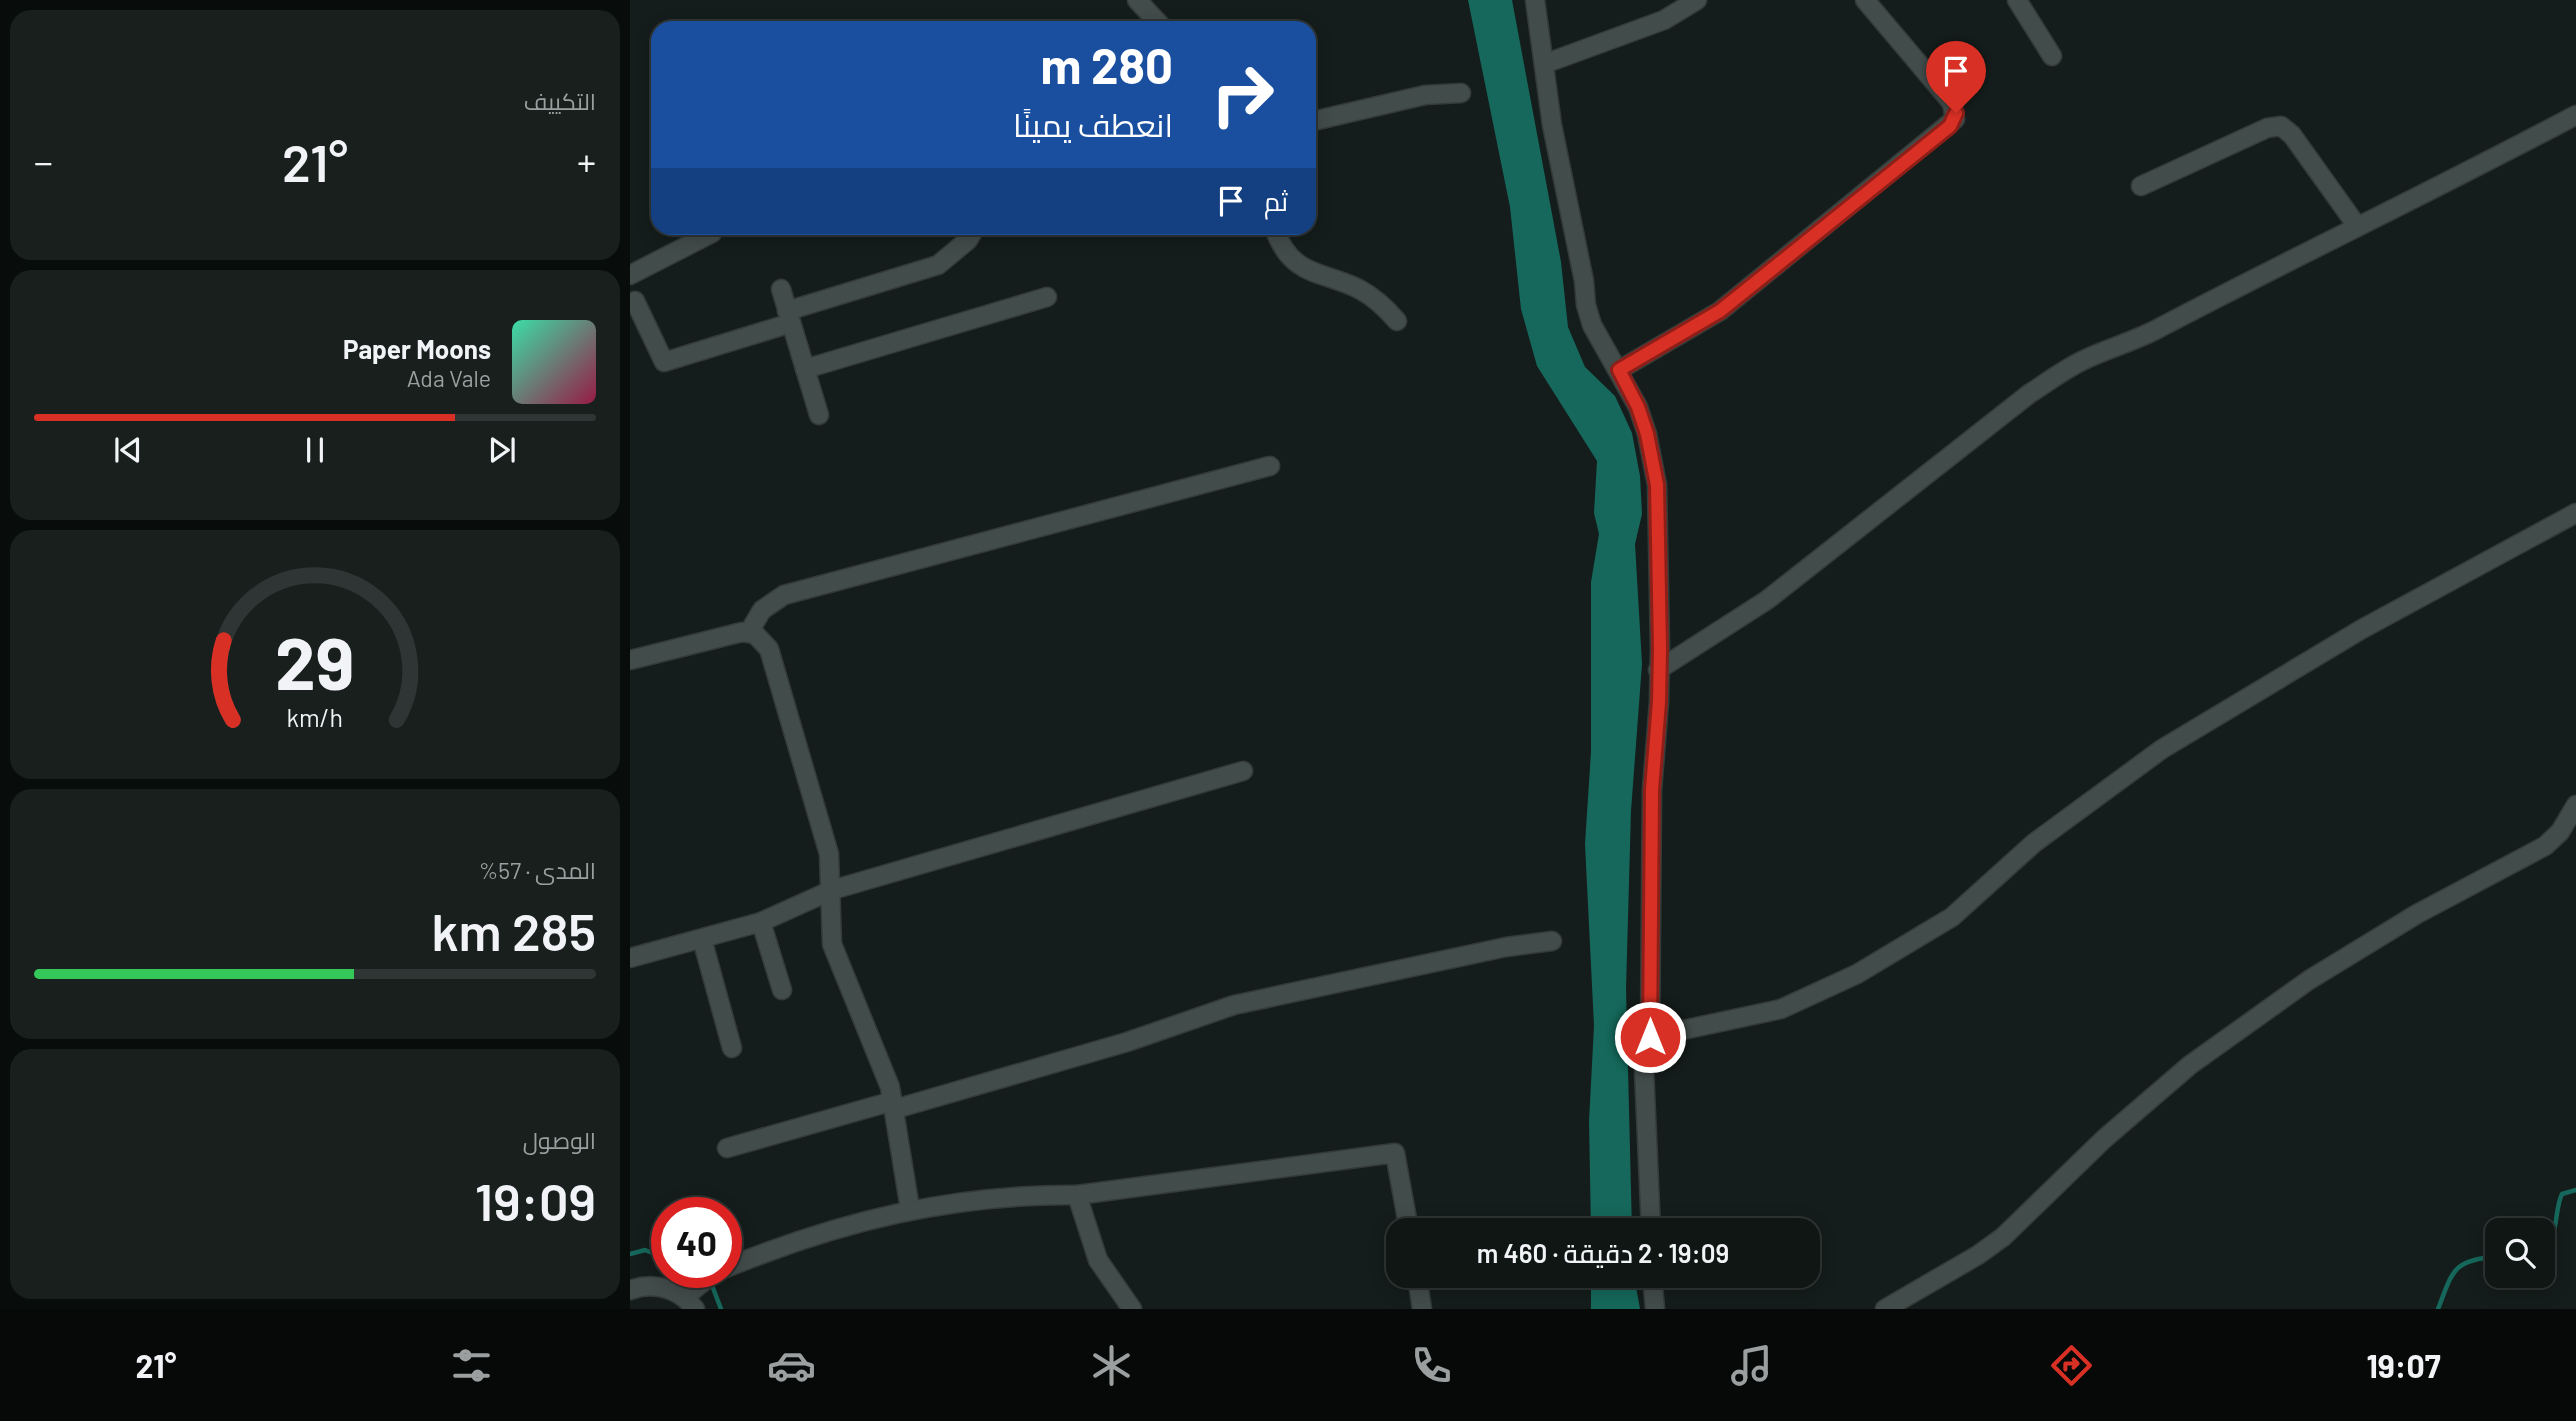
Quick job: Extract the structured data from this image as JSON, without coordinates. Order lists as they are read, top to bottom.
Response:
{
  "page": {
    "tile": [
      "التكييف",
      ["المدى · 57%", "285 km"],
      ["الوصول", "19:09"]
    ],
    "turn": ["280 m", "انعطف يمينًا"],
    "heat": ["−", "21°", "+"],
    "then": "ثم",
    "song": ["Paper Moons", "Ada Vale"],
    "limit": "40",
    "trip": "19:09 · 2 دقيقة · 460 m",
    "tabs": ["19:07", "21°"],
    "gauge": ["29", "km/h"]
  }
}
